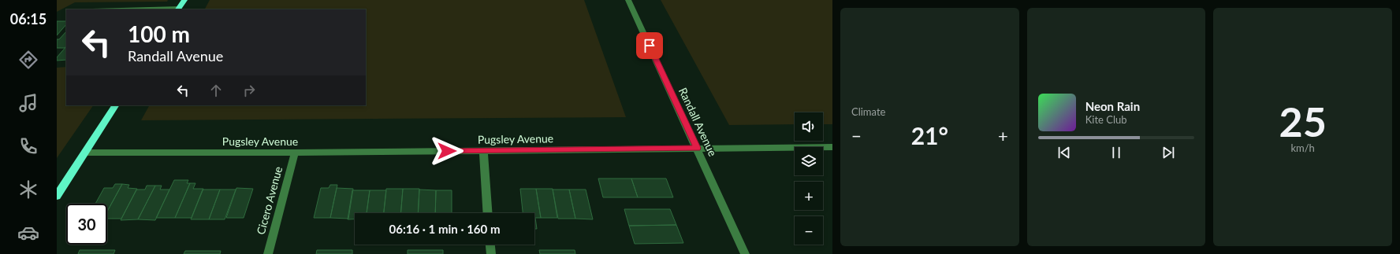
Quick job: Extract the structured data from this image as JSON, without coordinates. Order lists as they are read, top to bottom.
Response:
{
  "streets": {
    "street": ["Randall Avenue", "Pugsley Avenue", "Cicero Avenue"]
  },
  "crossings": [
    ["Randall Avenue", "Pugsley Avenue"],
    ["Pugsley Avenue", "Cicero Avenue"]
  ],
  "page": {
    "tabs": "06:15",
    "tile": [
      "Climate",
      ["25", "km/h"]
    ],
    "turn": ["100 m", "Randall Avenue"],
    "song": ["Neon Rain", "Kite Club"],
    "map_buttons": ["+", "−"],
    "heat": ["−", "21°", "+"],
    "limit": "30",
    "trip": "06:16 · 1 min · 160 m"
  }
}
